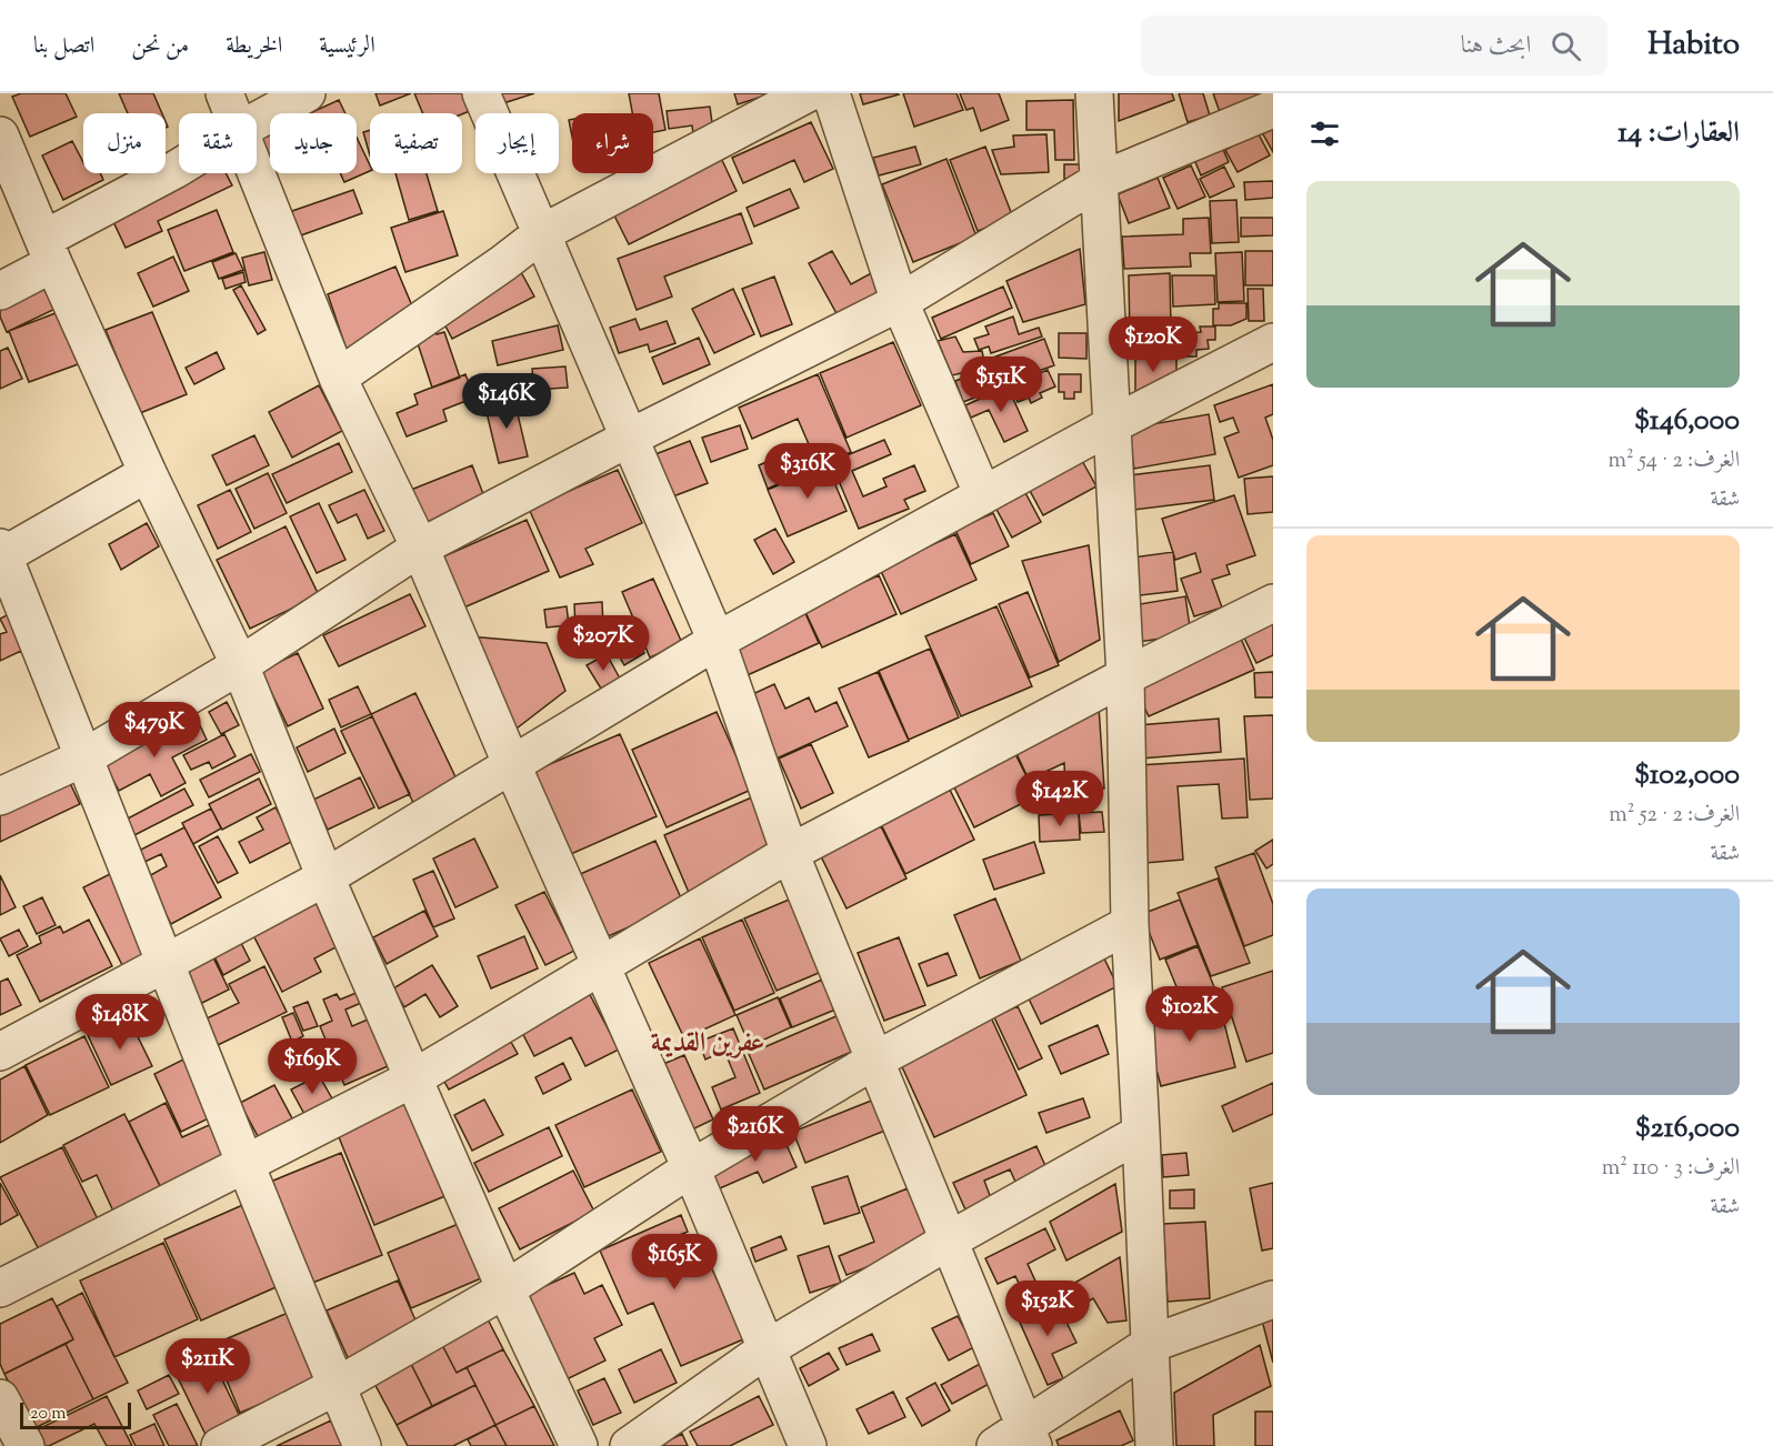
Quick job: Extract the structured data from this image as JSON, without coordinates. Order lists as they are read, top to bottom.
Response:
{
  "districts": ["عفرين القديمة"],
  "scale_bar": "20 m",
  "page": {
    "header": "Habito",
    "search": "ابحث هنا",
    "nav": [
      "الرئيسية",
      "الخريطة",
      "من نحن",
      "اتصل بنا"
    ],
    "heading": "العقارات: 14",
    "chip": [
      "شراء",
      "إيجار",
      "تصفية",
      "جديد",
      "شقة",
      "منزل"
    ],
    "list": [
      {
        "name": "$146,000",
        "note": "الغرف: 2 · 54 m² · شقة"
      },
      {
        "name": "$102,000",
        "note": "الغرف: 2 · 52 m² · شقة"
      },
      {
        "name": "$216,000",
        "note": "الغرف: 3 · 110 m² · شقة"
      }
    ],
    "price": [
      "$120K",
      "$151K",
      "$146K",
      "$316K",
      "$207K",
      "$479K",
      "$142K",
      "$102K",
      "$148K",
      "$169K",
      "$216K",
      "$165K",
      "$152K",
      "$211K"
    ],
    "scale": "20 m"
  }
}
